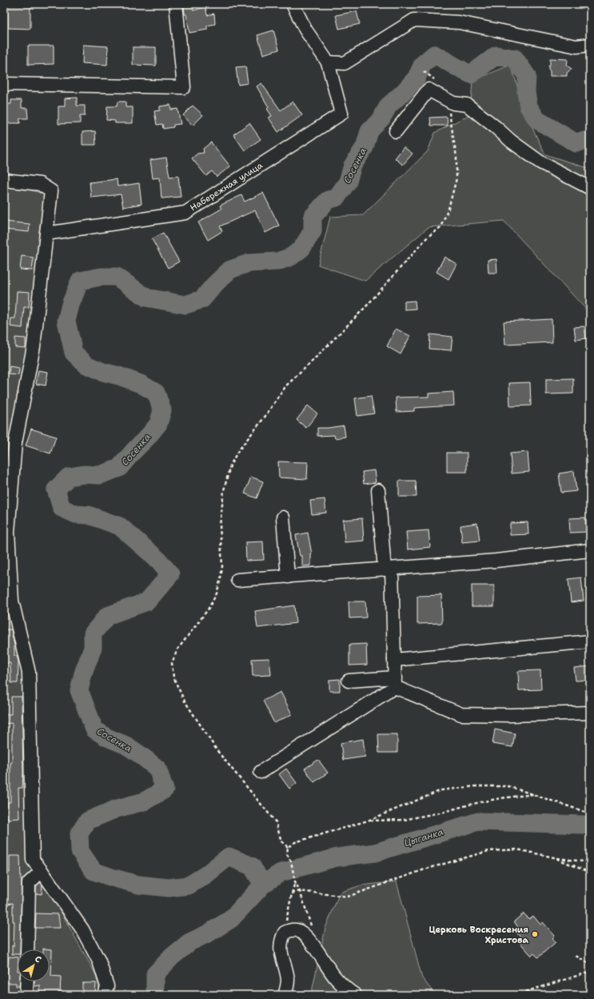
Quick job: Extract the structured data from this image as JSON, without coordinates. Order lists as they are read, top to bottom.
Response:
{
  "streets": {
    "street": ["Набережная улица"]
  },
  "water": ["Сосенка", "Цыганка"],
  "places": ["Церковь Воскресения Христова"],
  "north": "top right"
}
